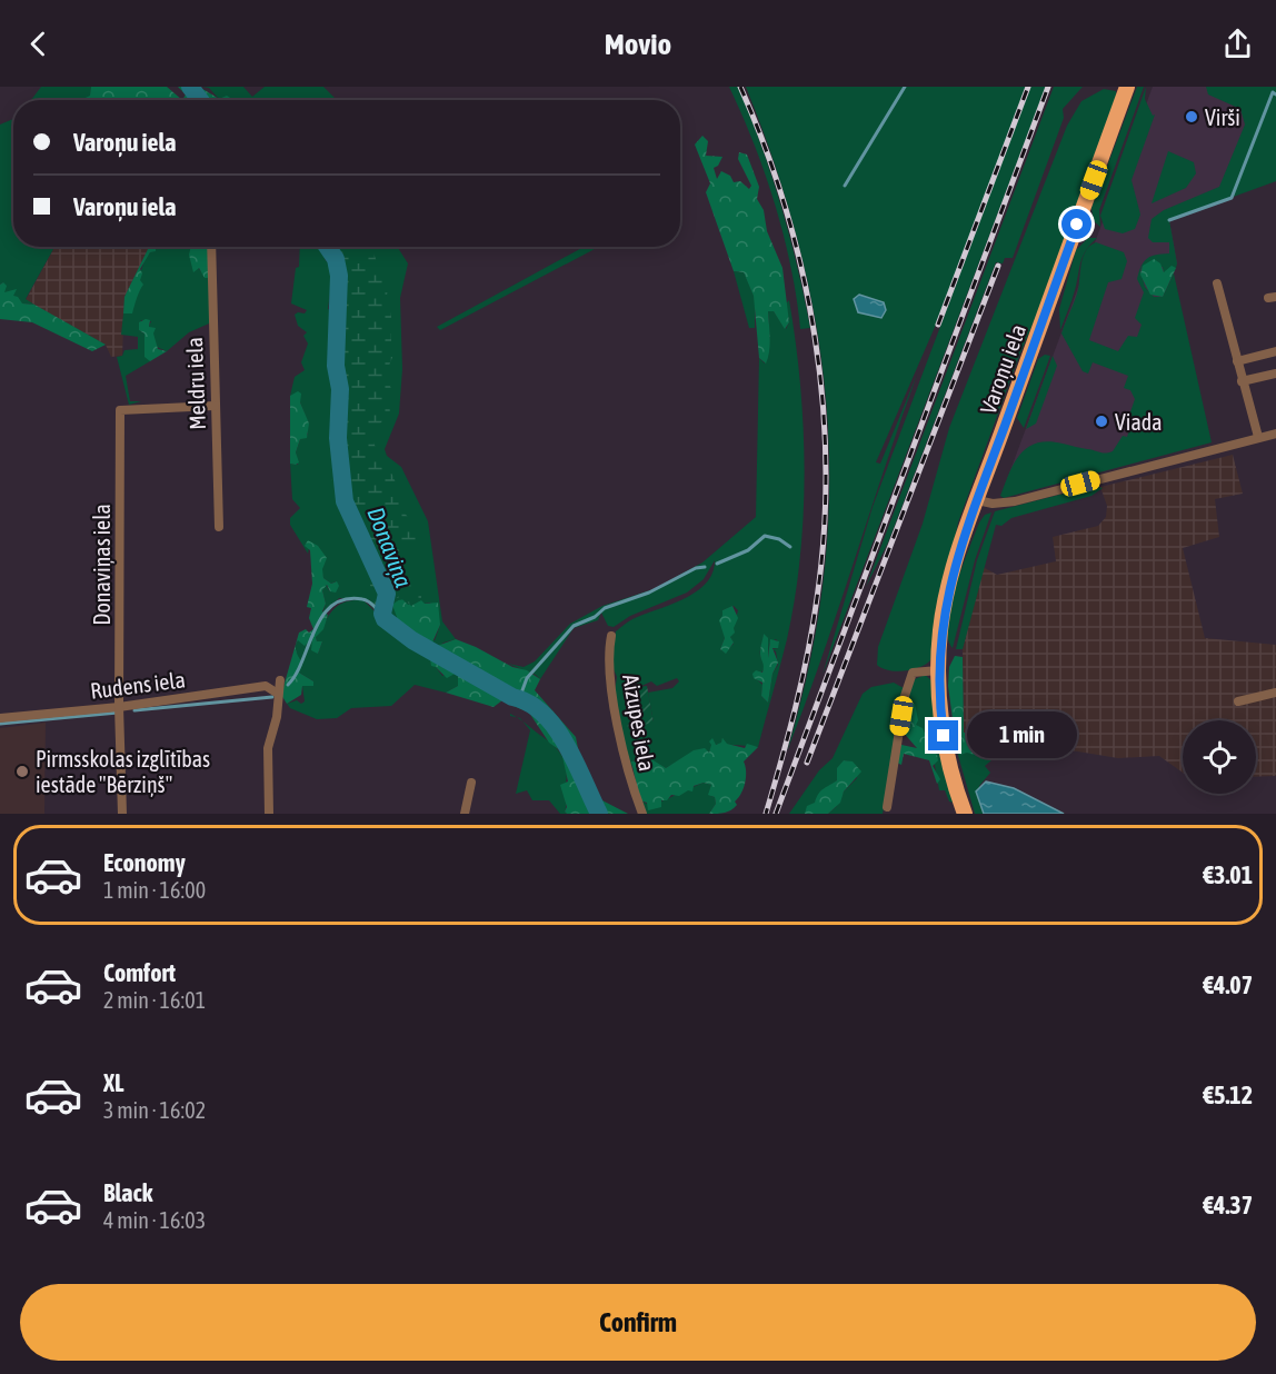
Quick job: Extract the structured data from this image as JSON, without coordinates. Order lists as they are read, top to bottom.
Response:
{
  "streets": {
    "highway": ["Varoņu iela"],
    "street": [
      "Meldru iela",
      "Donaviņas iela",
      "Rudens iela",
      "Aizupes iela"
    ]
  },
  "crossings": [
    ["Meldru iela", "Donaviņas iela"],
    ["Donaviņas iela", "Rudens iela"]
  ],
  "water": ["Donaviņa"],
  "places": ["Virši", "Viada", "Pirmsskolas izglītības iestāde \"Bērziņš\""],
  "page": {
    "header": "Movio",
    "banner": ["Varoņu iela", "Varoņu iela"],
    "bubble": "1 min",
    "list": [
      {
        "name": "Economy",
        "note": "1 min · 16:00",
        "value": "€3.01"
      },
      {
        "name": "Comfort",
        "note": "2 min · 16:01",
        "value": "€4.07"
      },
      {
        "name": "XL",
        "note": "3 min · 16:02",
        "value": "€5.12"
      },
      {
        "name": "Black",
        "note": "4 min · 16:03",
        "value": "€4.37"
      }
    ],
    "buttons": "Confirm"
  }
}
